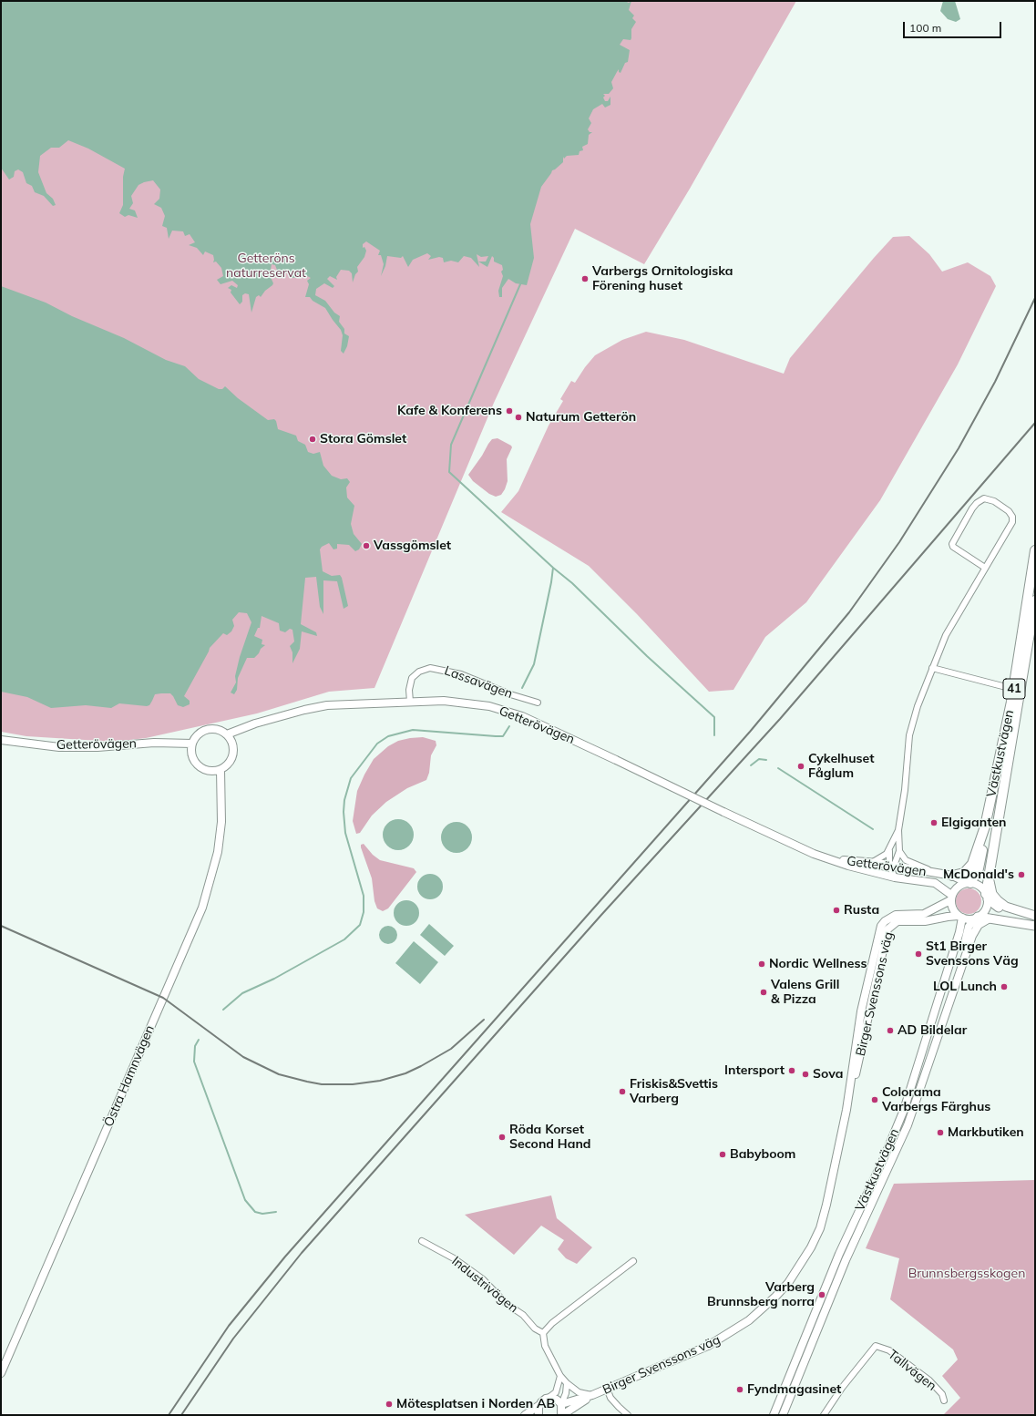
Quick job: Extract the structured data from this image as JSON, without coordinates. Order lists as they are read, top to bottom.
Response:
{
  "streets": {
    "main road": ["41", "Västkustvägen"],
    "street": [
      "Lassavägen",
      "Getterövägen",
      "Birger Svenssons väg",
      "Östra Hamnvägen",
      "Industrivägen",
      "Tallvägen"
    ]
  },
  "crossings": [
    ["Lassavägen", "Getterövägen"],
    ["41", "Getterövägen"],
    ["41", "Västkustvägen"],
    ["41", "Birger Svenssons väg"],
    ["Getterövägen", "Västkustvägen"],
    ["Getterövägen", "Birger Svenssons väg"],
    ["Getterövägen", "Östra Hamnvägen"],
    ["Västkustvägen", "Birger Svenssons väg"]
  ],
  "parks": ["Getteröns naturreservat", "Brunnsbergsskogen"],
  "places": [
    "Varbergs Ornitologiska Förening huset",
    "Kafe & Konferens",
    "Naturum Getterön",
    "Stora Gömslet",
    "Vassgömslet",
    "Cykelhuset Fåglum",
    "Elgiganten",
    "McDonald's",
    "Rusta",
    "St1 Birger Svenssons Väg",
    "Nordic Wellness",
    "LOL Lunch",
    "Valens Grill & Pizza",
    "AD Bildelar",
    "Intersport",
    "Sova",
    "Friskis&Svettis Varberg",
    "Colorama Varbergs Färghus",
    "Markbutiken",
    "Röda Korset Second Hand",
    "Babyboom",
    "Varberg Brunnsberg norra",
    "Fyndmagasinet",
    "Mötesplatsen i Norden AB"
  ],
  "scale_bar": "100 m"
}
